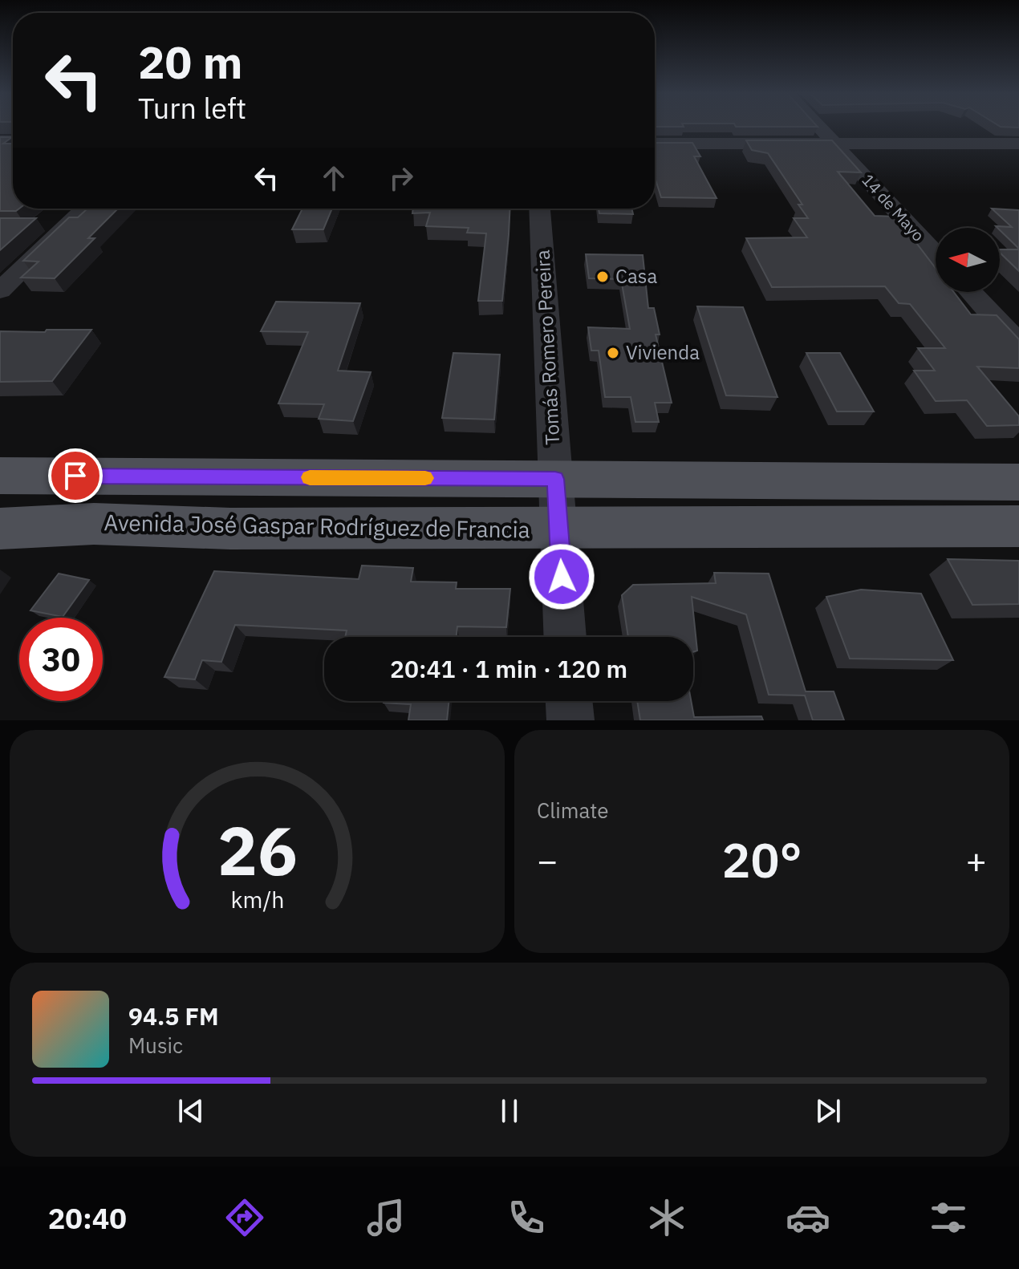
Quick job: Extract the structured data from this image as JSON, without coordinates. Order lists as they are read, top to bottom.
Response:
{
  "streets": {
    "main road": ["Avenida José Gaspar Rodríguez de Francia"],
    "street": ["14 de Mayo", "Tomás Romero Pereira"]
  },
  "crossings": [
    ["Tomás Romero Pereira", "Avenida José Gaspar Rodríguez de Francia"]
  ],
  "places": ["Casa", "Vivienda"],
  "north": "left",
  "page": {
    "turn": ["20 m", "Turn left"],
    "limit": "30",
    "trip": "20:41 · 1 min · 120 m",
    "tile": "Climate",
    "heat": ["−", "20°", "+"],
    "song": ["94.5 FM", "Music"],
    "tabs": "20:40",
    "gauge": ["26", "km/h"]
  }
}
